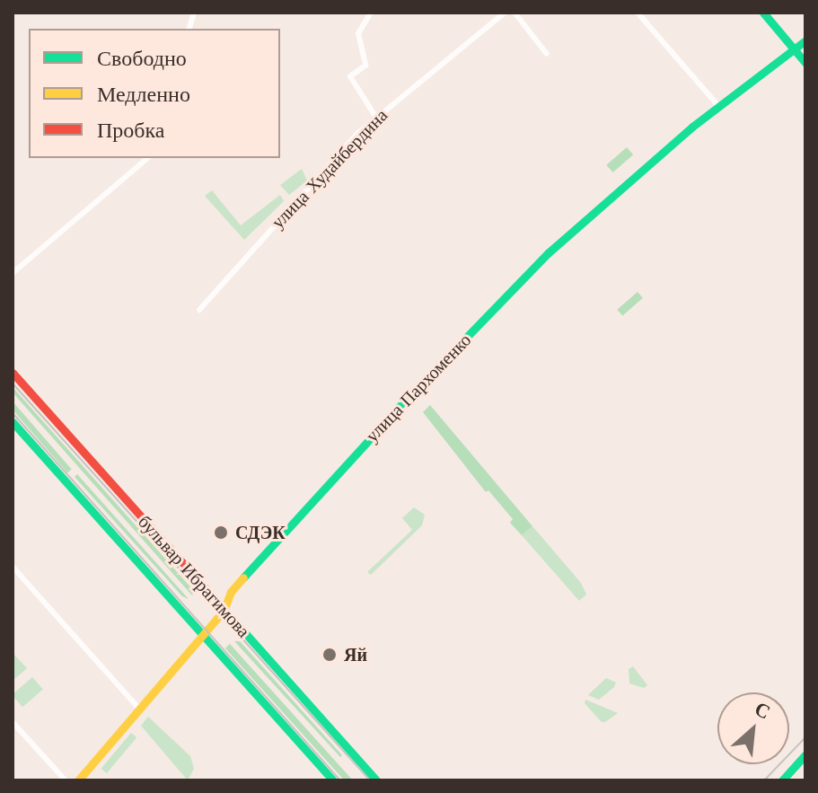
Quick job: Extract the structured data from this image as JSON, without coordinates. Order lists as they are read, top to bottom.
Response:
{
  "streets": {
    "main road": ["улица Пархоменко", "бульвар Ибрагимова"],
    "street": ["улица Худайбердина"]
  },
  "crossings": [
    ["улица Пархоменко", "бульвар Ибрагимова"]
  ],
  "places": ["СДЭК", "Яй"],
  "legend": ["Свободно", "Медленно", "Пробка"],
  "north": "top right"
}
